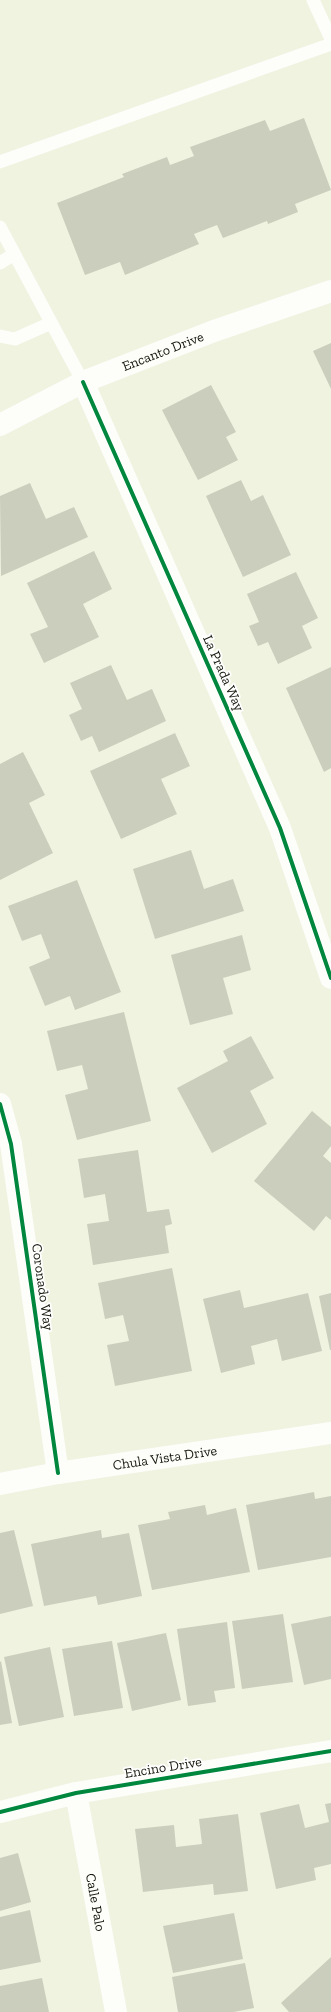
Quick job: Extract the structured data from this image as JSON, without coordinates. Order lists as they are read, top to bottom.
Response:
{
  "streets": {
    "street": [
      "Encanto Drive",
      "La Prada Way",
      "Coronado Way",
      "Chula Vista Drive",
      "Encino Drive",
      "Calle Palo"
    ]
  },
  "crossings": [
    ["Encanto Drive", "La Prada Way"],
    ["Coronado Way", "Chula Vista Drive"],
    ["Encino Drive", "Calle Palo"]
  ]
}
